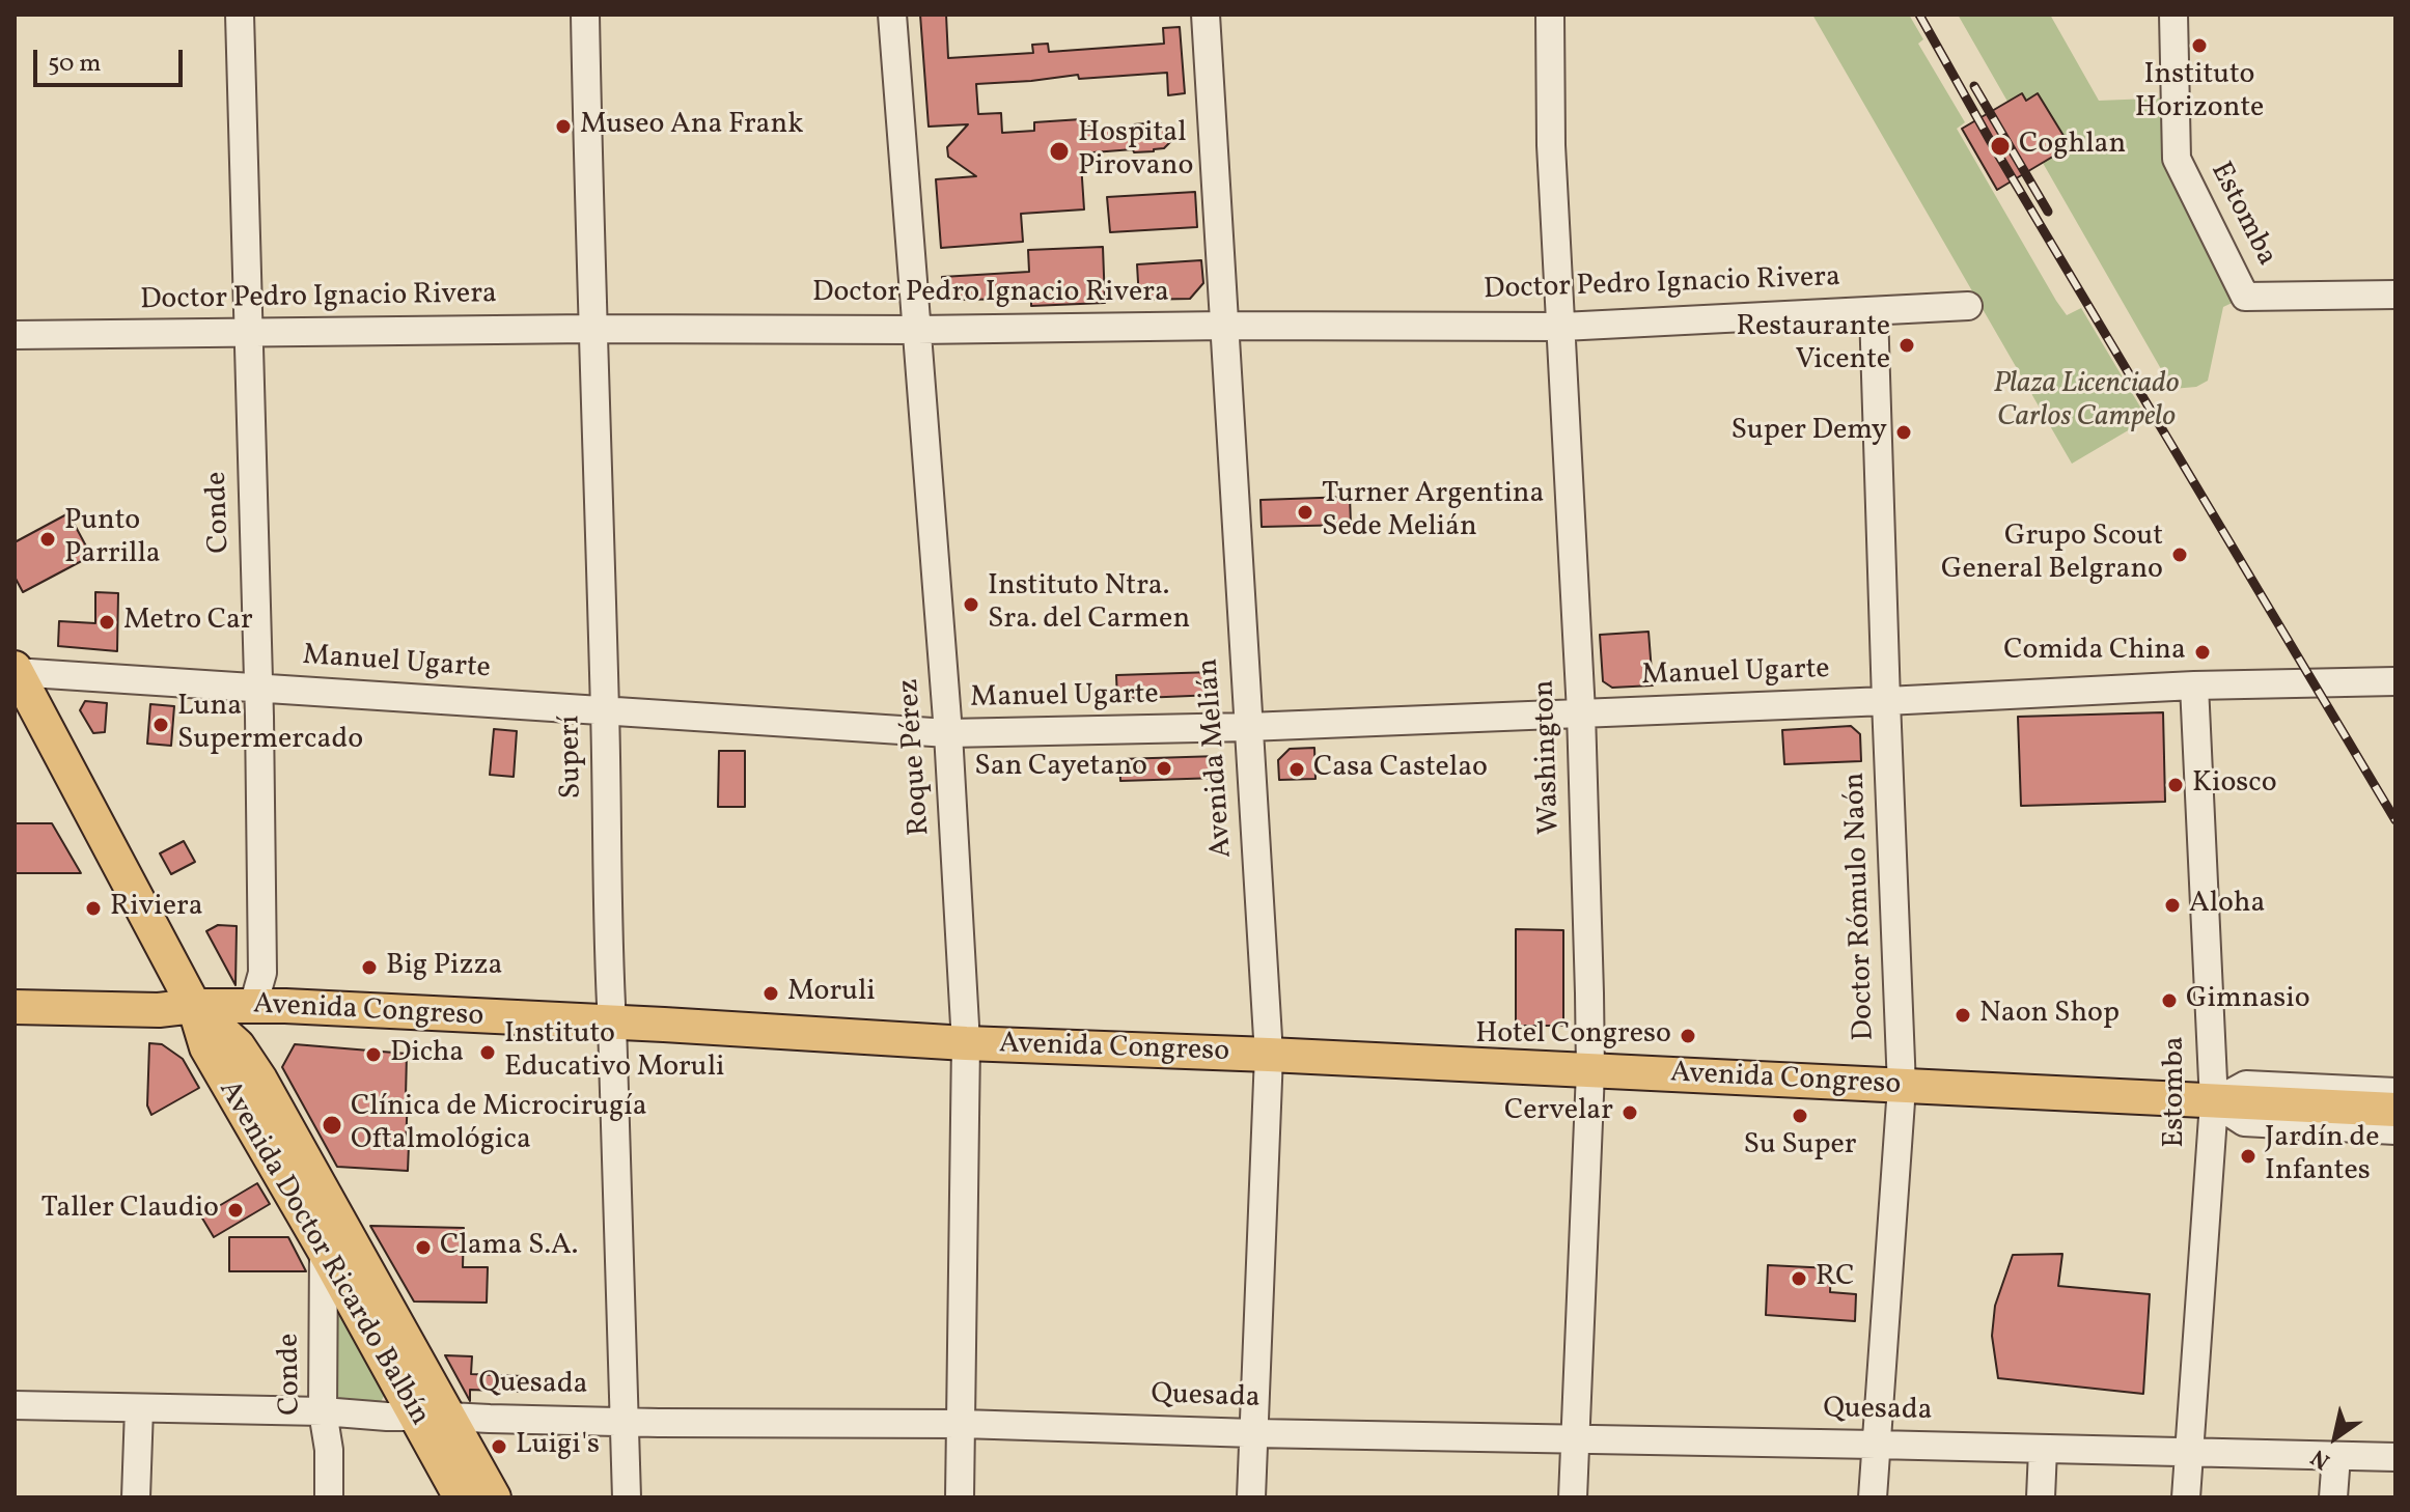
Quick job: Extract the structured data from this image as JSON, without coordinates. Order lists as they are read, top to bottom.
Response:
{
  "streets": {
    "main road": ["Avenida Congreso", "Avenida Doctor Ricardo Balbín"],
    "street": [
      "Estomba",
      "Doctor Pedro Ignacio Rivera",
      "Conde",
      "Manuel Ugarte",
      "Superí",
      "Roque Pérez",
      "Washington",
      "Avenida Melián",
      "Doctor Rómulo Naón",
      "Quesada"
    ]
  },
  "crossings": [
    ["Estomba", "Manuel Ugarte"],
    ["Estomba", "Avenida Congreso"],
    ["Estomba", "Quesada"],
    ["Doctor Pedro Ignacio Rivera", "Conde"],
    ["Doctor Pedro Ignacio Rivera", "Superí"],
    ["Doctor Pedro Ignacio Rivera", "Roque Pérez"],
    ["Doctor Pedro Ignacio Rivera", "Washington"],
    ["Doctor Pedro Ignacio Rivera", "Avenida Melián"],
    ["Doctor Pedro Ignacio Rivera", "Doctor Rómulo Naón"],
    ["Conde", "Manuel Ugarte"],
    ["Conde", "Avenida Congreso"],
    ["Conde", "Avenida Doctor Ricardo Balbín"],
    ["Conde", "Quesada"],
    ["Manuel Ugarte", "Superí"],
    ["Manuel Ugarte", "Roque Pérez"],
    ["Manuel Ugarte", "Washington"],
    ["Manuel Ugarte", "Avenida Melián"],
    ["Manuel Ugarte", "Doctor Rómulo Naón"],
    ["Manuel Ugarte", "Avenida Doctor Ricardo Balbín"],
    ["Superí", "Avenida Congreso"],
    ["Superí", "Quesada"],
    ["Roque Pérez", "Avenida Congreso"],
    ["Roque Pérez", "Quesada"],
    ["Washington", "Avenida Congreso"],
    ["Washington", "Quesada"],
    ["Avenida Melián", "Avenida Congreso"],
    ["Avenida Melián", "Quesada"],
    ["Doctor Rómulo Naón", "Avenida Congreso"],
    ["Doctor Rómulo Naón", "Quesada"],
    ["Avenida Congreso", "Avenida Doctor Ricardo Balbín"],
    ["Avenida Doctor Ricardo Balbín", "Quesada"]
  ],
  "parks": ["Plaza Licenciado Carlos Campelo"],
  "places": [
    "Instituto Horizonte",
    "Museo Ana Frank",
    "Coghlan",
    "Hospital Pirovano",
    "Restaurante Vicente",
    "Super Demy",
    "Turner Argentina Sede Melián",
    "Punto Parrilla",
    "Grupo Scout General Belgrano",
    "Instituto Ntra. Sra. del Carmen",
    "Metro Car",
    "Comida China",
    "Luna Supermercado",
    "San Cayetano",
    "Casa Castelao",
    "Kiosco",
    "Aloha",
    "Riviera",
    "Big Pizza",
    "Moruli",
    "Gimnasio",
    "Naon Shop",
    "Hotel Congreso",
    "Instituto Educativo Moruli",
    "Dicha",
    "Cervelar",
    "Su Super",
    "Clínica de Microcirugía Oftalmológica",
    "Jardín de Infantes",
    "Taller Claudio",
    "Clama S.A.",
    "RC",
    "Luigi's"
  ],
  "scale_bar": "50 m",
  "north": "bottom left"
}
